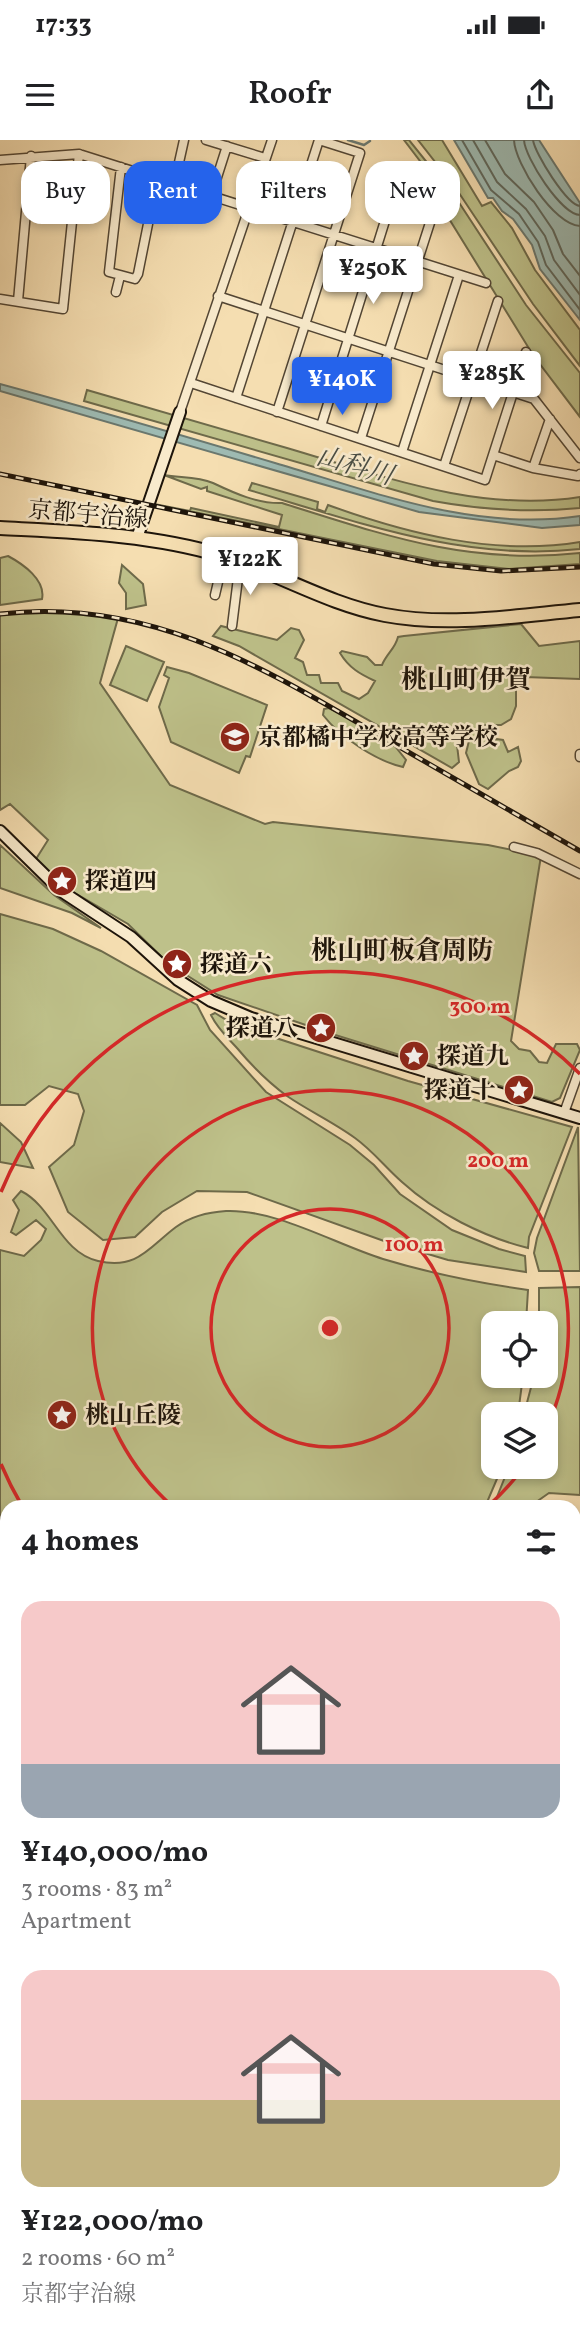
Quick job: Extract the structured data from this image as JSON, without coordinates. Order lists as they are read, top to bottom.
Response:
{
  "streets": {
    "main road": ["京都宇治線"]
  },
  "districts": ["桃山町伊賀", "桃山町板倉周防"],
  "water": ["山科川"],
  "places": {
    "school or university": ["京都橘中学校高等学校"],
    "place": [
      "探道四",
      "探道六",
      "探道八",
      "探道九",
      "探道十",
      "桃山丘陵"
    ]
  },
  "page": {
    "status": "17:33",
    "header": "Roofr",
    "chip": [
      "Buy",
      "Rent",
      "Filters",
      "New"
    ],
    "price": [
      "¥250K",
      "¥285K",
      "¥140K",
      "¥122K"
    ],
    "heading": "4 homes",
    "list": [
      {
        "name": "¥140,000/mo",
        "note": "3 rooms · 83 m² · Apartment"
      },
      {
        "name": "¥122,000/mo",
        "note": "2 rooms · 60 m² · 京都宇治線"
      }
    ]
  },
  "rings": ["300 m", "200 m", "100 m"]
}
